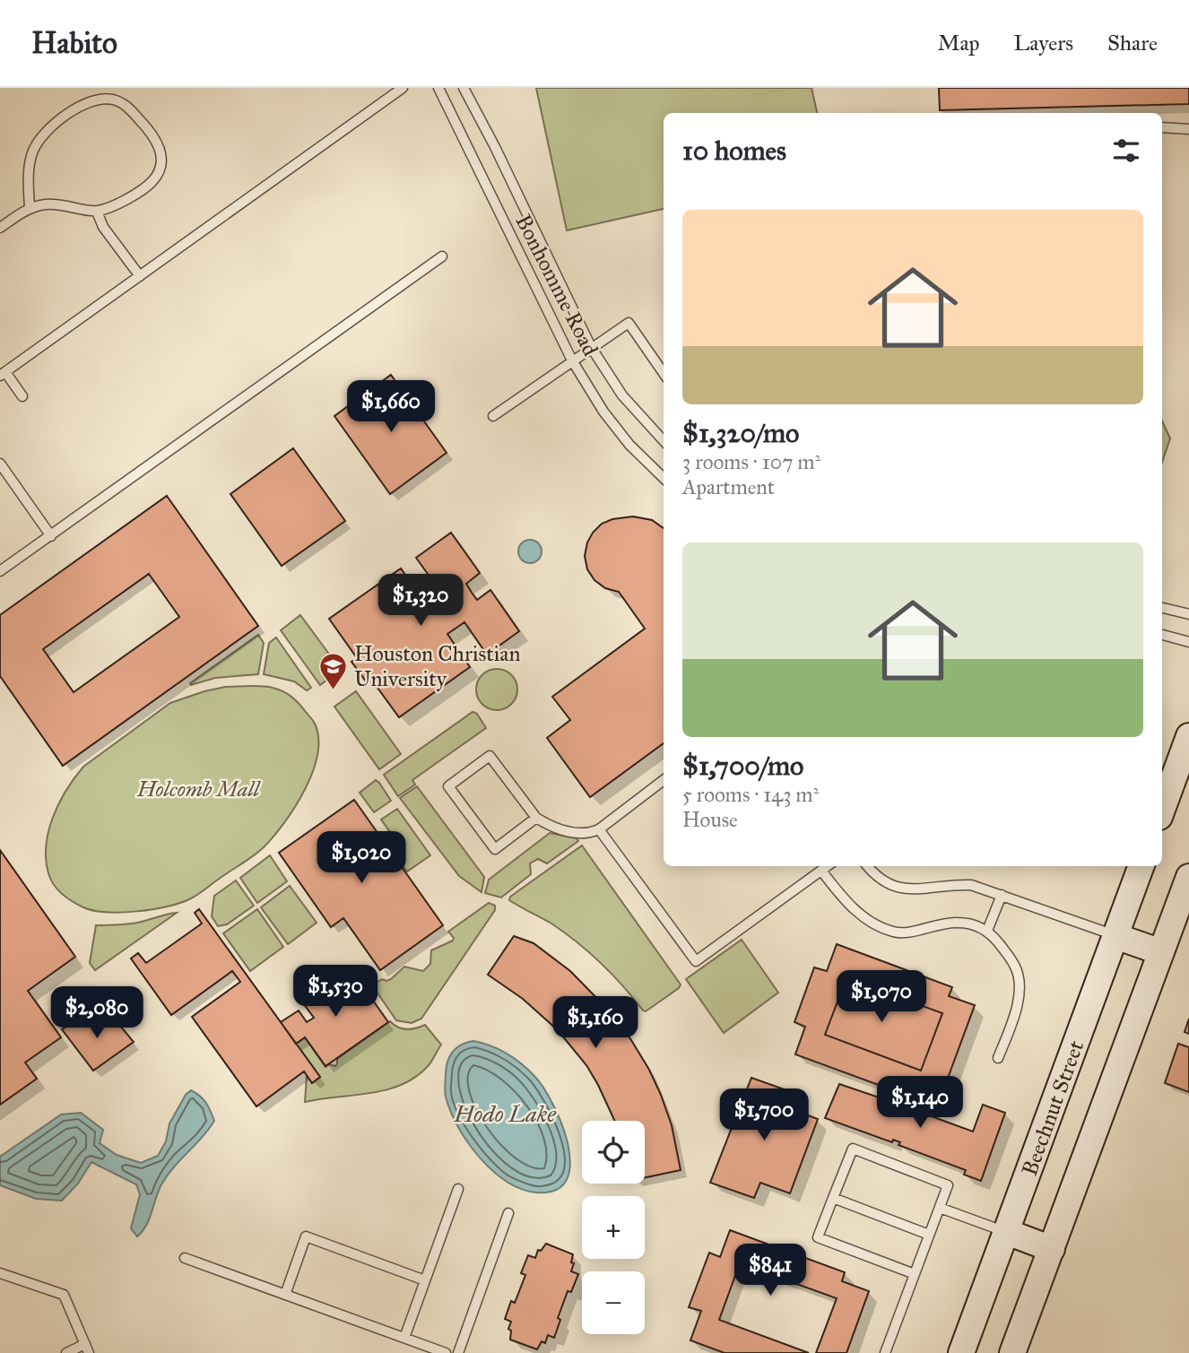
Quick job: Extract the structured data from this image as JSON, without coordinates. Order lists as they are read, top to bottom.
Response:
{
  "streets": {
    "main road": ["Beechnut Street"],
    "lane": ["Bonhomme Road"]
  },
  "water": ["Hodo Lake"],
  "parks": ["Holcomb Mall"],
  "places": {
    "school or university": ["Houston Christian University"]
  },
  "page": {
    "header": "Habito",
    "nav": ["Map", "Layers", "Share"],
    "heading": "10 homes",
    "list": [
      {
        "name": "$1,320/mo",
        "note": "3 rooms · 107 m² · Apartment"
      },
      {
        "name": "$1,700/mo",
        "note": "5 rooms · 143 m² · House"
      }
    ],
    "price": [
      "$1,660",
      "$1,320",
      "$1,020",
      "$1,530",
      "$1,070",
      "$2,080",
      "$1,160",
      "$1,140",
      "$1,700",
      "$841"
    ],
    "map_buttons": ["+", "−"]
  }
}
